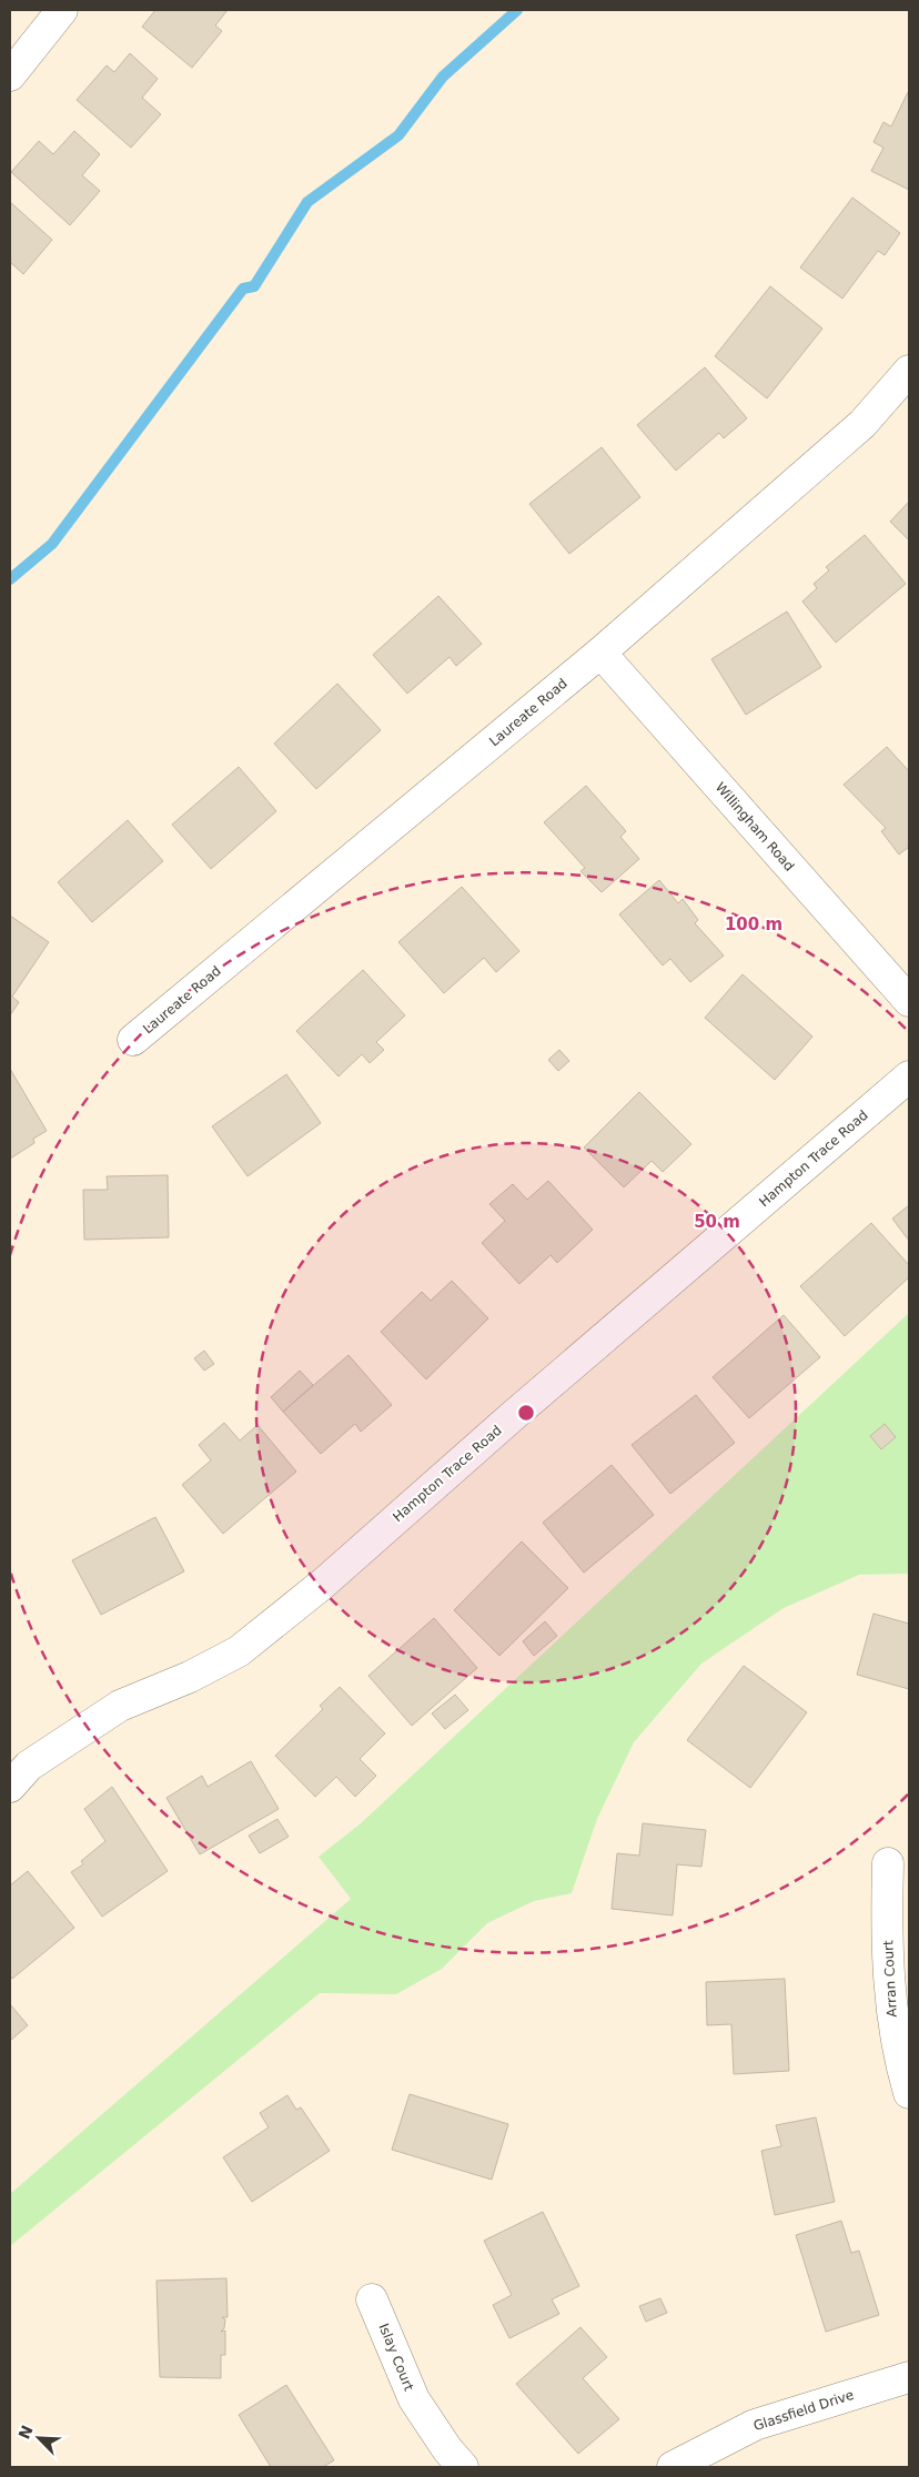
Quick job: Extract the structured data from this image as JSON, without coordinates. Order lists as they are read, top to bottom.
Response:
{
  "streets": {
    "street": [
      "Laureate Road",
      "Willingham Road",
      "Hampton Trace Road",
      "Arran Court",
      "Islay Court",
      "Glassfield Drive"
    ]
  },
  "crossings": [
    ["Laureate Road", "Willingham Road"]
  ],
  "north": "top left",
  "rings": ["100 m", "50 m"]
}
